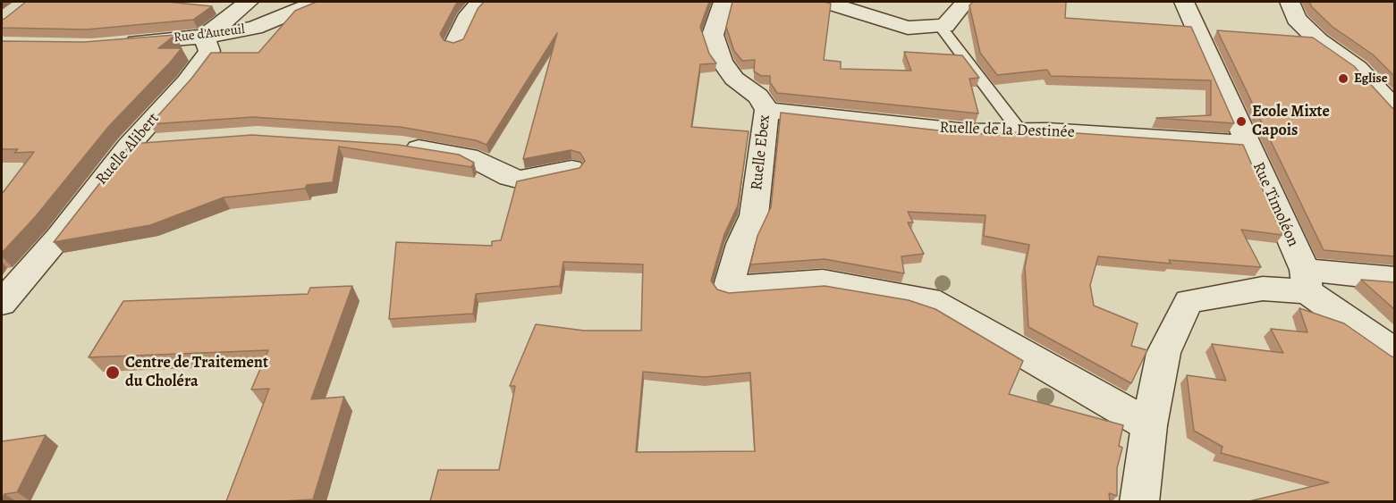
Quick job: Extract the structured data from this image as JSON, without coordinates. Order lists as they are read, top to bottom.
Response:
{
  "streets": {
    "street": [
      "Rue d'Auteuil",
      "Ruelle de la Destinée",
      "Ruelle Alibert",
      "Ruelle Ebex",
      "Rue Timoléon"
    ]
  },
  "crossings": [
    ["Rue d'Auteuil", "Ruelle Alibert"],
    ["Ruelle de la Destinée", "Ruelle Ebex"],
    ["Ruelle de la Destinée", "Rue Timoléon"]
  ],
  "places": ["Eglise", "Ecole Mixte Capois", "Centre de Traitement du Choléra"]
}
